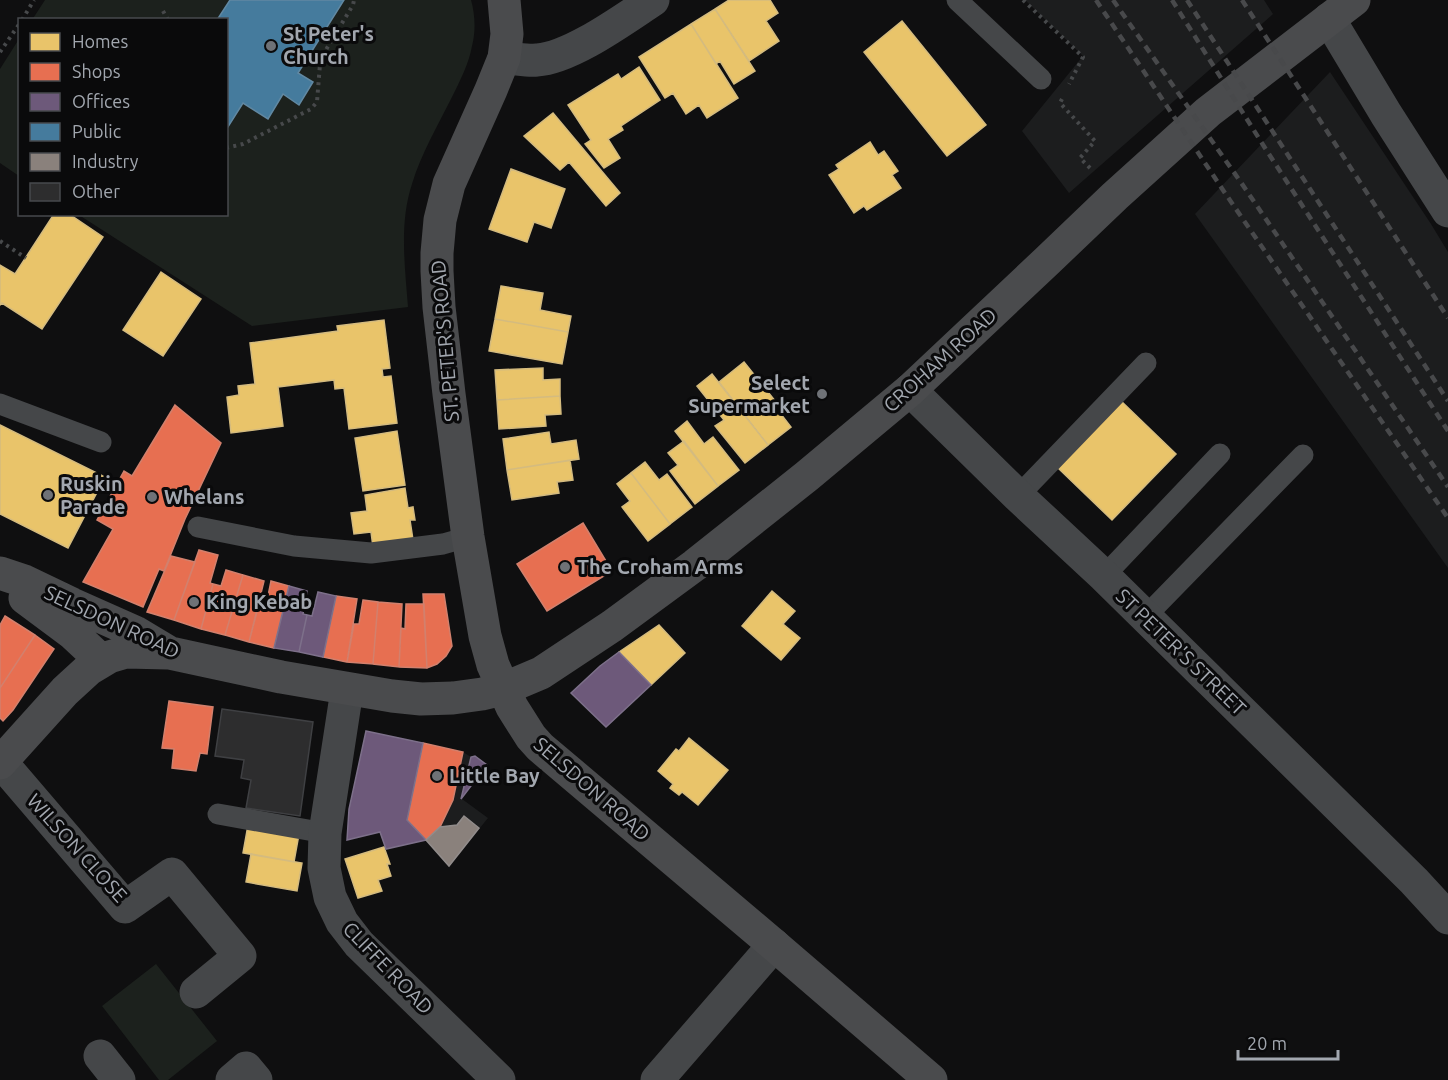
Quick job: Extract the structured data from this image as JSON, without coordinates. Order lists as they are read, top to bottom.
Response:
{
  "streets": {
    "main road": ["ST. PETER'S ROAD", "CROHAM ROAD", "SELSDON ROAD"],
    "street": ["ST PETER'S STREET", "WILSON CLOSE", "CLIFFE ROAD"]
  },
  "crossings": [
    ["ST. PETER'S ROAD", "CROHAM ROAD"],
    ["ST. PETER'S ROAD", "SELSDON ROAD"],
    ["CROHAM ROAD", "SELSDON ROAD"],
    ["CROHAM ROAD", "ST PETER'S STREET"],
    ["SELSDON ROAD", "CLIFFE ROAD"]
  ],
  "places": [
    "St Peter's Church",
    "Select Supermarket",
    "Ruskin Parade",
    "Whelans",
    "The Croham Arms",
    "King Kebab",
    "Little Bay"
  ],
  "legend": [
    "Homes",
    "Shops",
    "Offices",
    "Public",
    "Industry",
    "Other"
  ],
  "scale_bar": "20 m"
}
